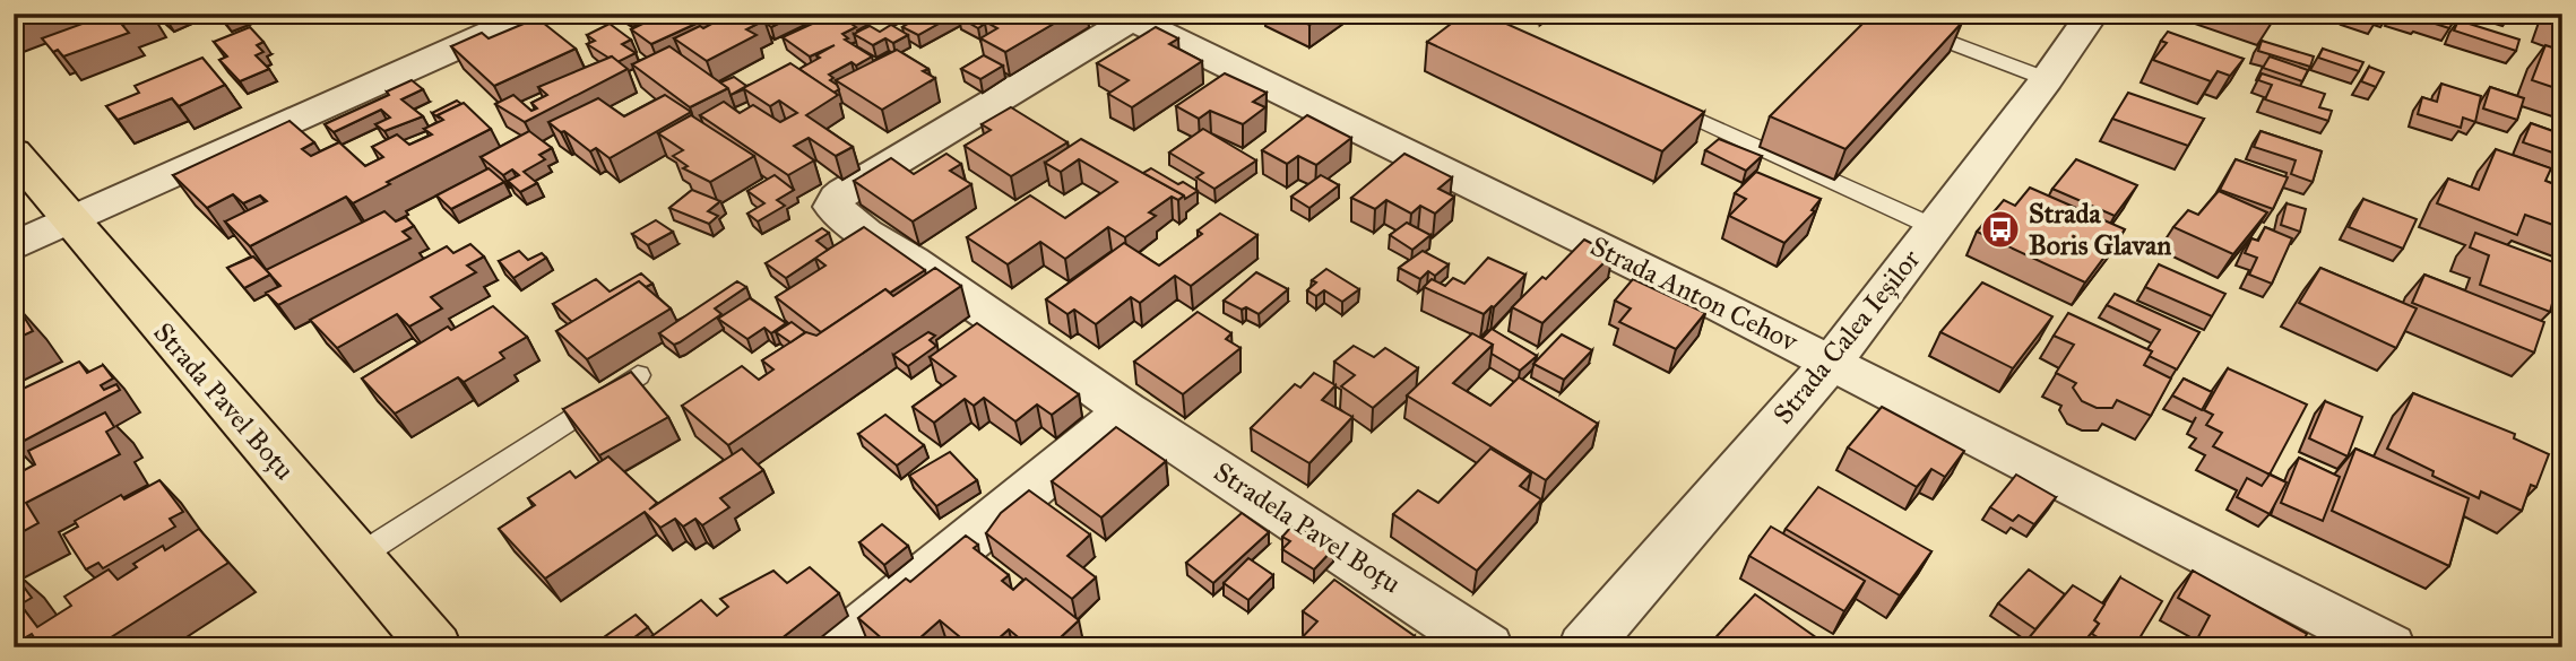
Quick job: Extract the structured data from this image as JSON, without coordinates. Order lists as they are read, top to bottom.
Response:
{
  "streets": {
    "main road": ["Strada Pavel Boțu"],
    "street": ["Strada Anton Cehov", "Strada Calea Ieșilor", "Stradela Pavel Boțu"]
  },
  "crossings": [
    ["Strada Anton Cehov", "Strada Calea Ieșilor"],
    ["Strada Anton Cehov", "Stradela Pavel Boțu"]
  ],
  "places": {
    "bus stop": ["Strada Boris Glavan"]
  }
}
